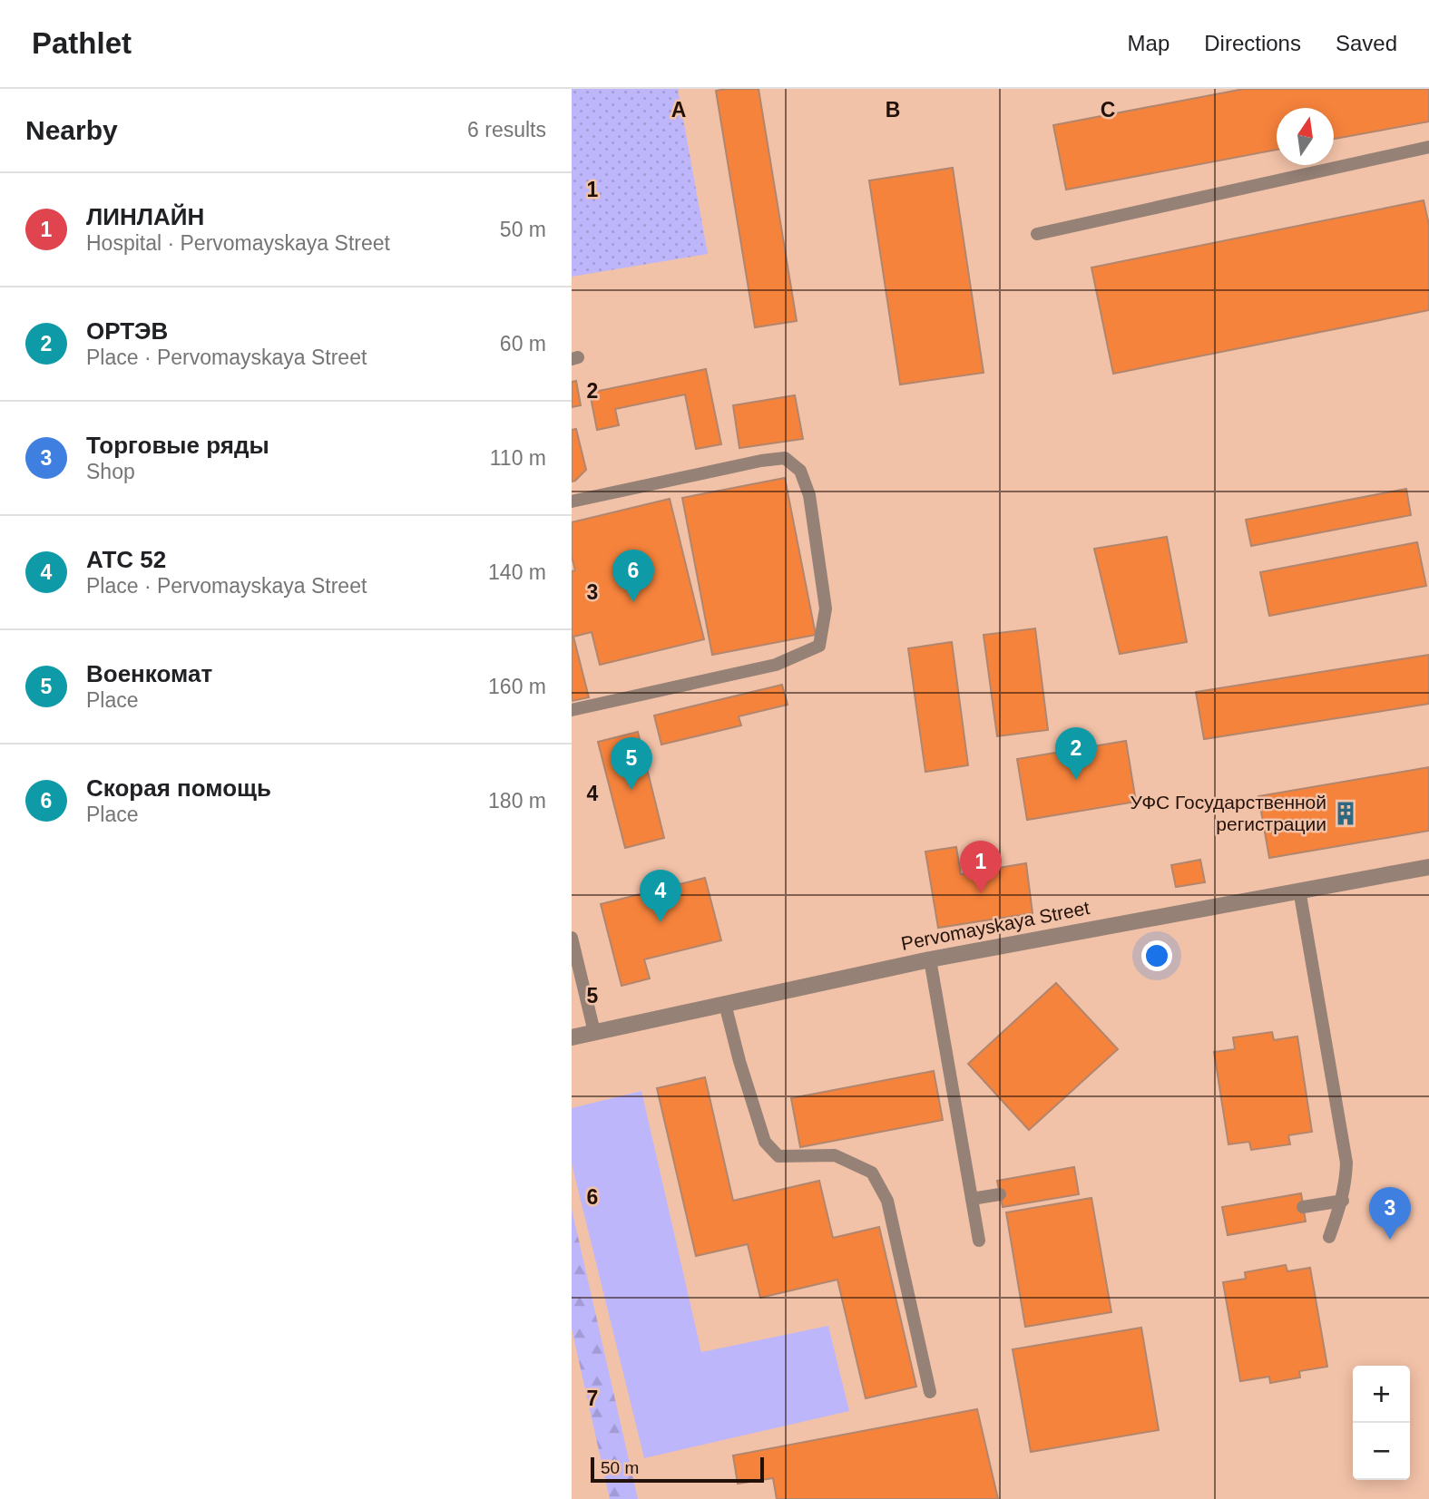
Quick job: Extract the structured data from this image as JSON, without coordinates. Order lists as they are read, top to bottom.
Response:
{
  "streets": {
    "street": ["Pervomayskaya Street"]
  },
  "places": {
    "building": ["УФС Государственной регистрации"]
  },
  "scale_bar": "50 m",
  "north": "top",
  "page": {
    "header": "Pathlet",
    "nav": ["Map", "Directions", "Saved"],
    "heading": ["Nearby", "6 results"],
    "list": [
      {
        "mark": "1",
        "name": "ЛИНЛАЙН",
        "note": "Hospital · Pervomayskaya Street",
        "value": "50 m"
      },
      {
        "mark": "2",
        "name": "ОРТЭВ",
        "note": "Place · Pervomayskaya Street",
        "value": "60 m"
      },
      {
        "mark": "3",
        "name": "Торговые ряды",
        "note": "Shop",
        "value": "110 m"
      },
      {
        "mark": "4",
        "name": "АТС 52",
        "note": "Place · Pervomayskaya Street",
        "value": "140 m"
      },
      {
        "mark": "5",
        "name": "Военкомат",
        "note": "Place",
        "value": "160 m"
      },
      {
        "mark": "6",
        "name": "Скорая помощь",
        "note": "Place",
        "value": "180 m"
      }
    ],
    "pins": [
      "6",
      "2",
      "5",
      "1",
      "4",
      "3"
    ],
    "map_buttons": ["+", "−"],
    "scale": "50 m"
  },
  "grid": {
    "columns": ["A", "B", "C"],
    "rows": [
      "1",
      "2",
      "3",
      "4",
      "5",
      "6",
      "7"
    ]
  }
}
